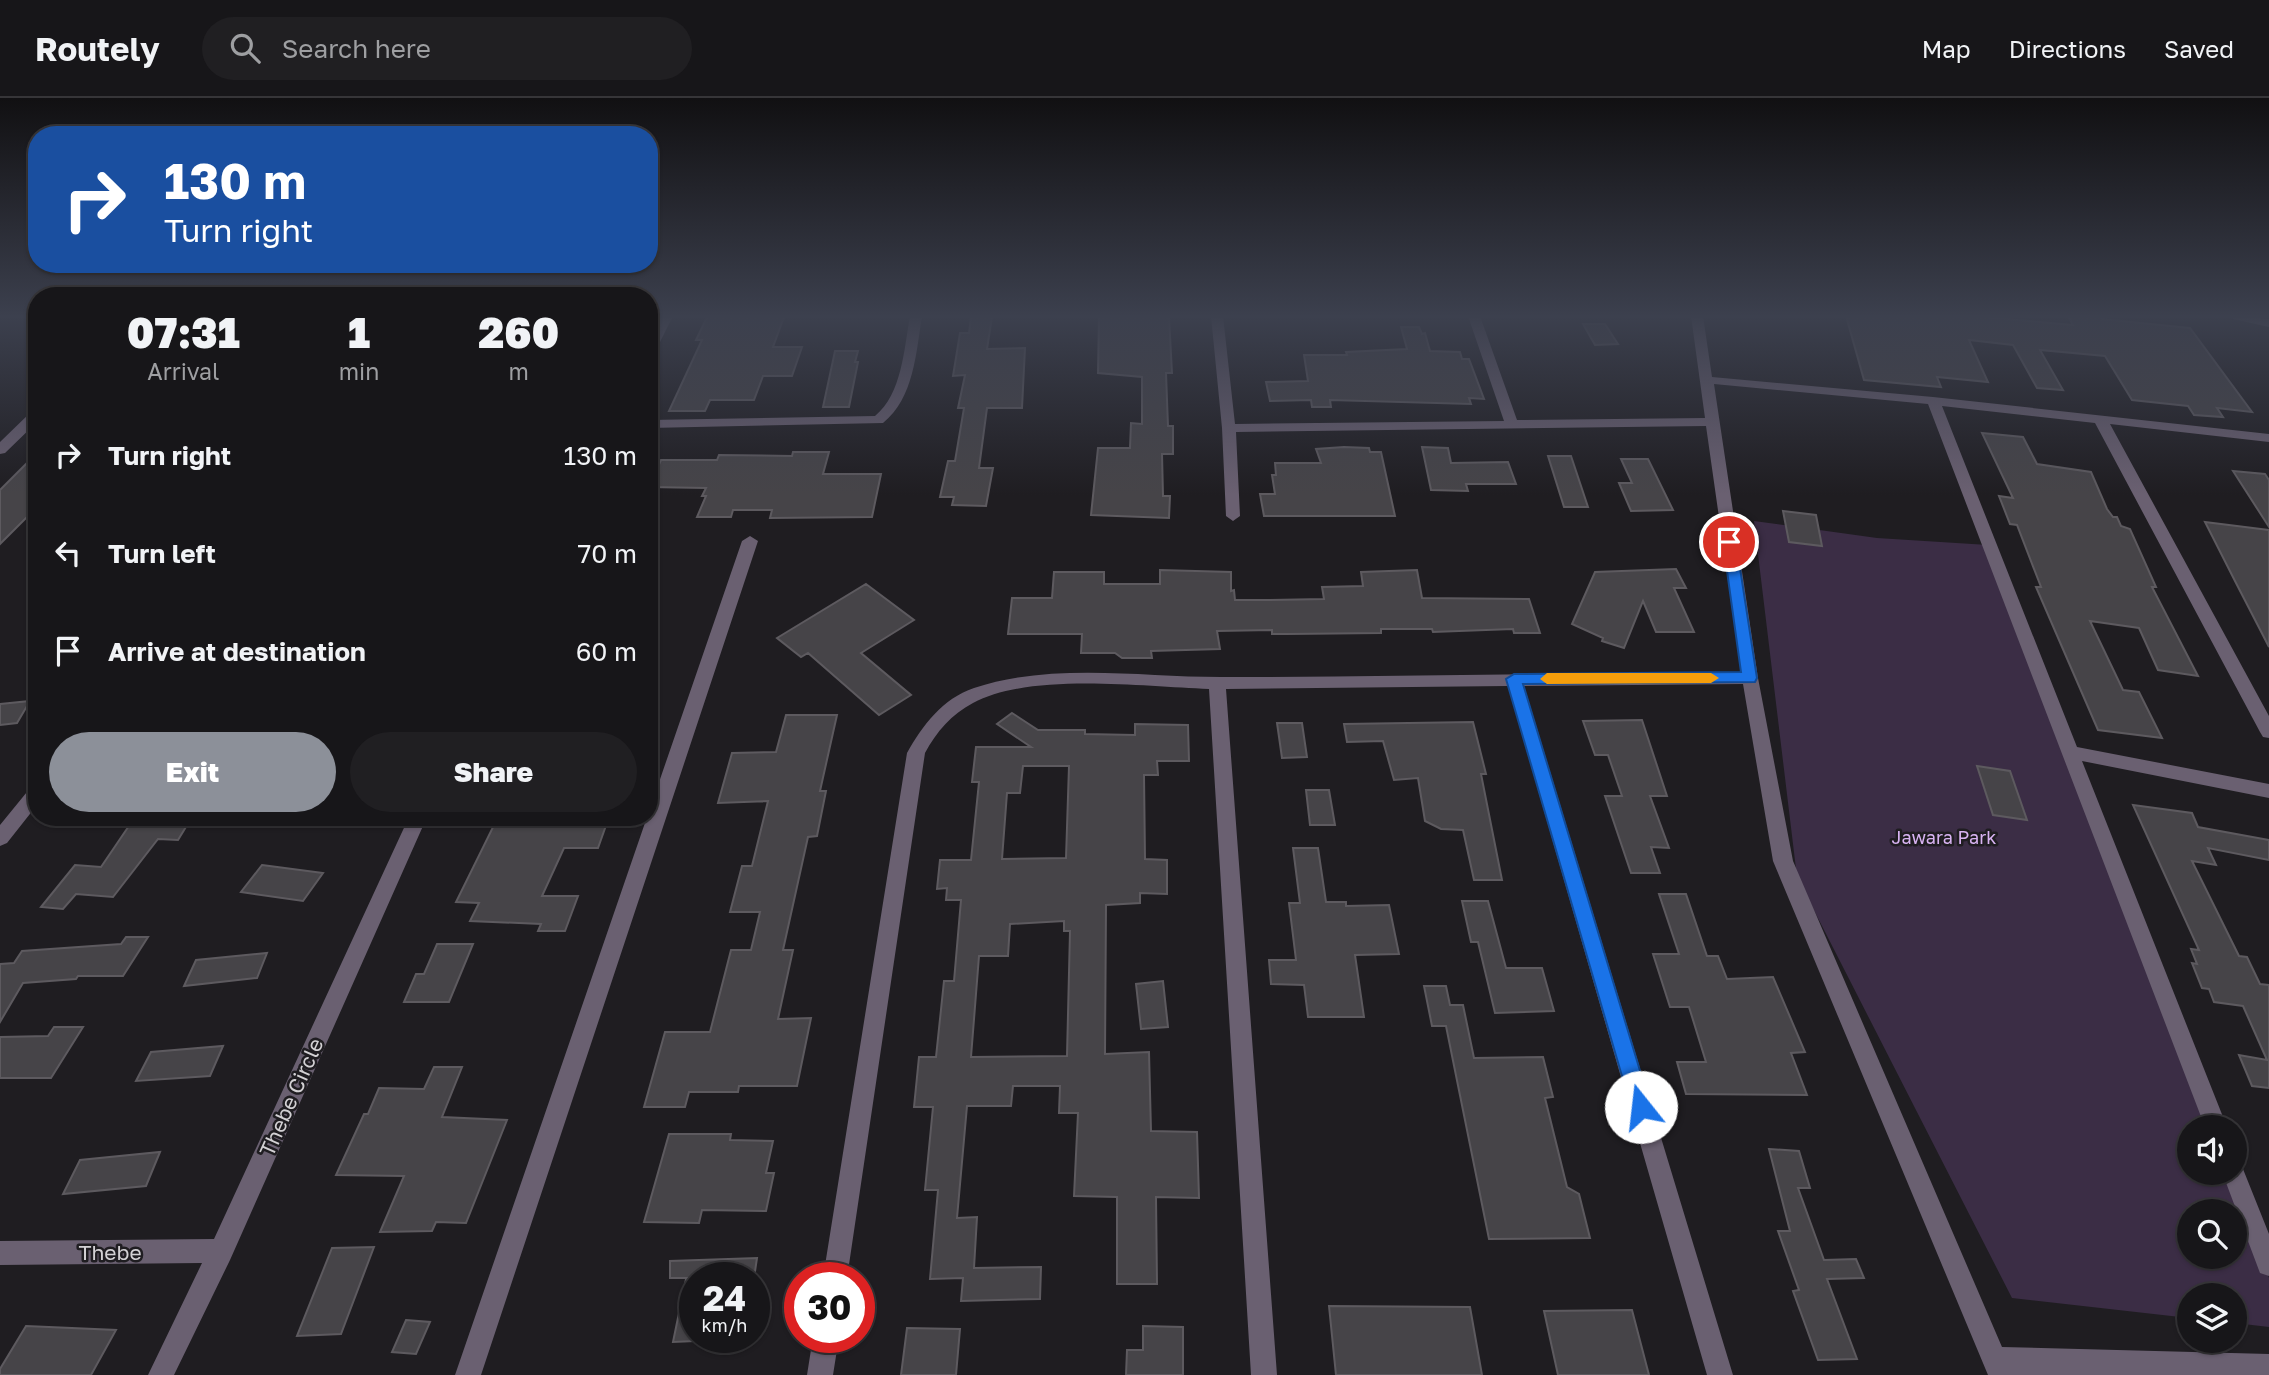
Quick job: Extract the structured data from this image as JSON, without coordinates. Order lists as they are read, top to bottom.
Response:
{
  "streets": {
    "street": ["Thebe Circle", "Thebe"]
  },
  "crossings": [
    ["Thebe Circle", "Thebe"]
  ],
  "parks": ["Jawara Park"],
  "page": {
    "header": "Routely",
    "search": "Search here",
    "nav": ["Map", "Directions", "Saved"],
    "turn": ["130 m", "Turn right"],
    "eta": [
      "07:31",
      "Arrival",
      "1",
      "min",
      "260",
      "m"
    ],
    "list": [
      {
        "name": "Turn right",
        "value": "130 m"
      },
      {
        "name": "Turn left",
        "value": "70 m"
      },
      {
        "name": "Arrive at destination",
        "value": "60 m"
      }
    ],
    "buttons": ["Exit", "Share"],
    "speed": "24 km/h",
    "limit": "30"
  }
}
